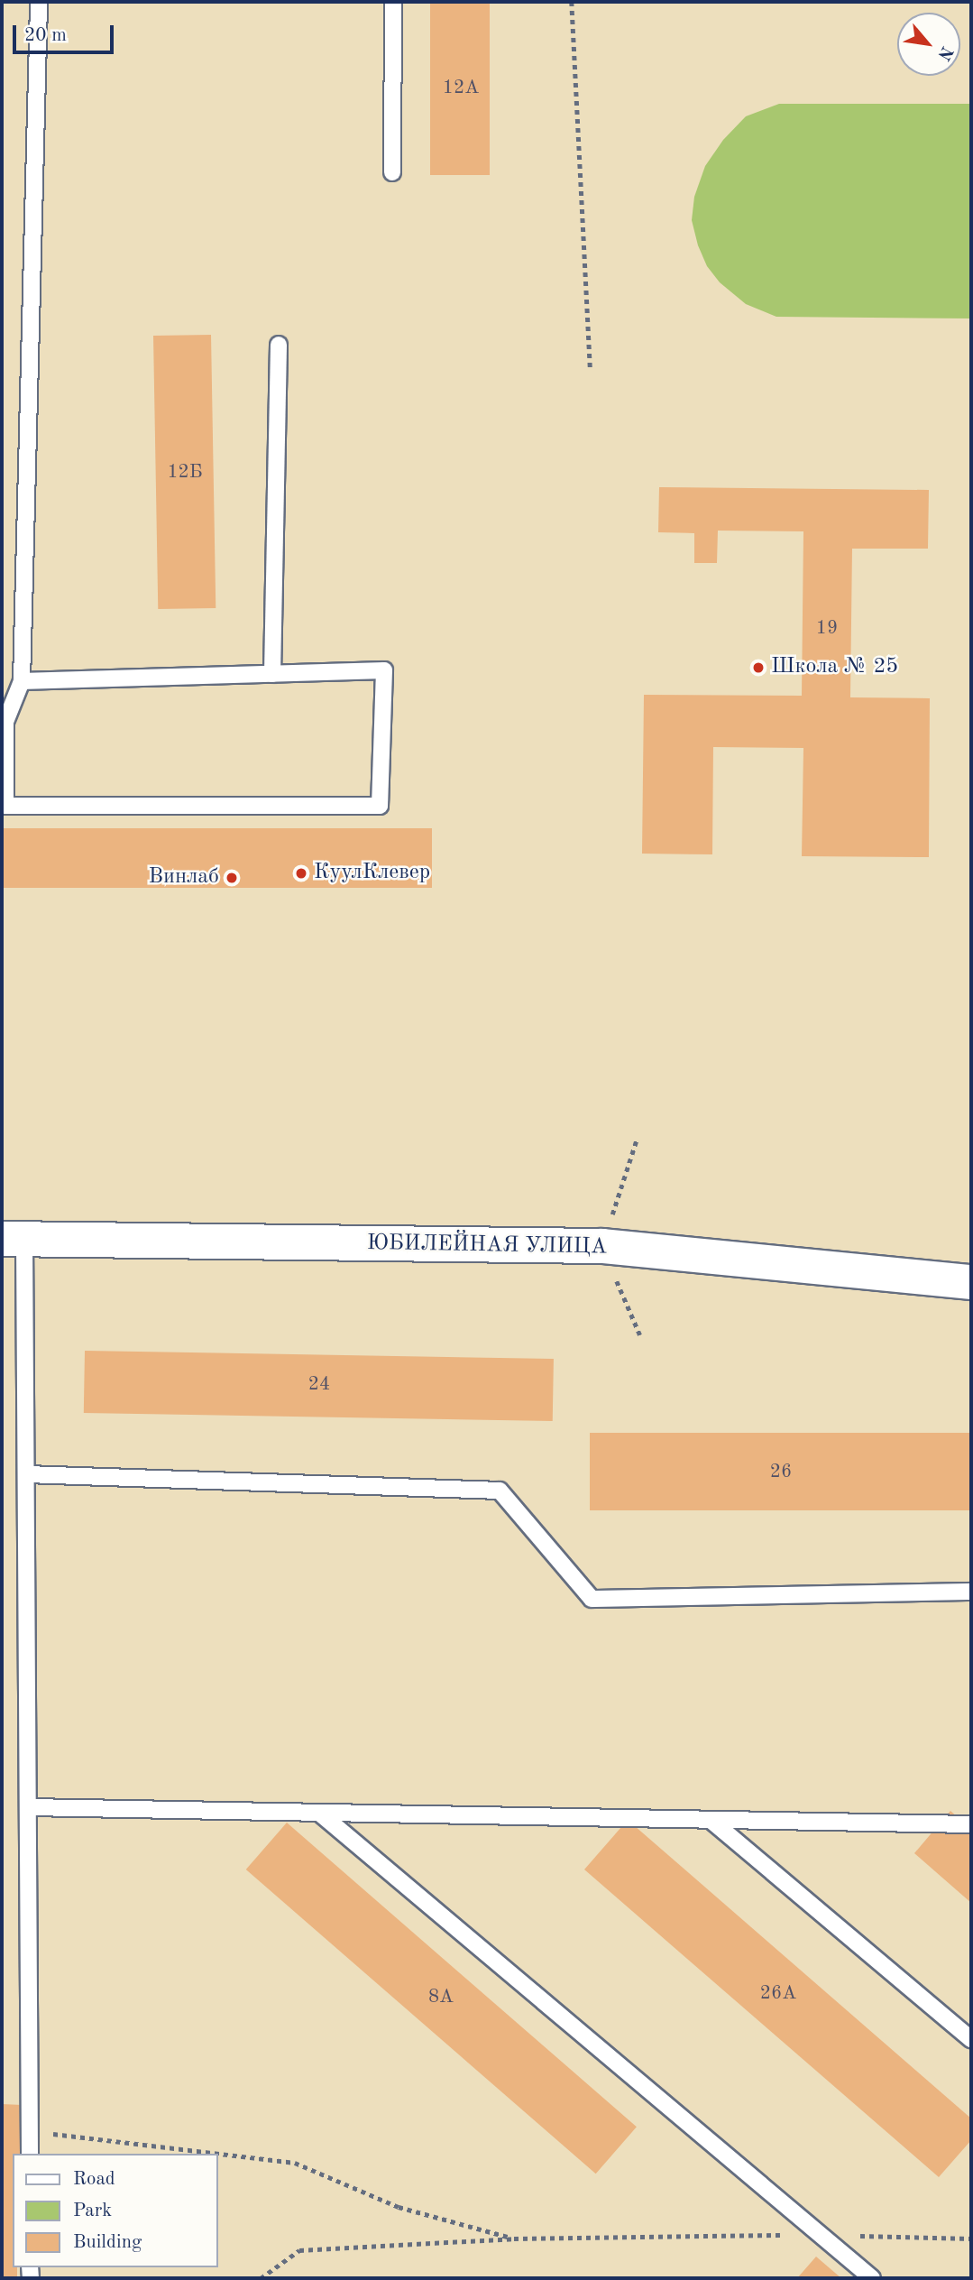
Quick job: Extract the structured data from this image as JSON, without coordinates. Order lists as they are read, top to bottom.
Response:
{
  "streets": {
    "street": ["ЮБИЛЕЙНАЯ УЛИЦА"]
  },
  "places": ["Школа № 25", "КуулКлевер", "Винлаб"],
  "house_numbers": [
    "12А",
    "12Б",
    "19",
    "24",
    "26",
    "26А",
    "8А"
  ],
  "legend": ["Road", "Park", "Building"],
  "scale_bar": "20 m",
  "north": "bottom right"
}
